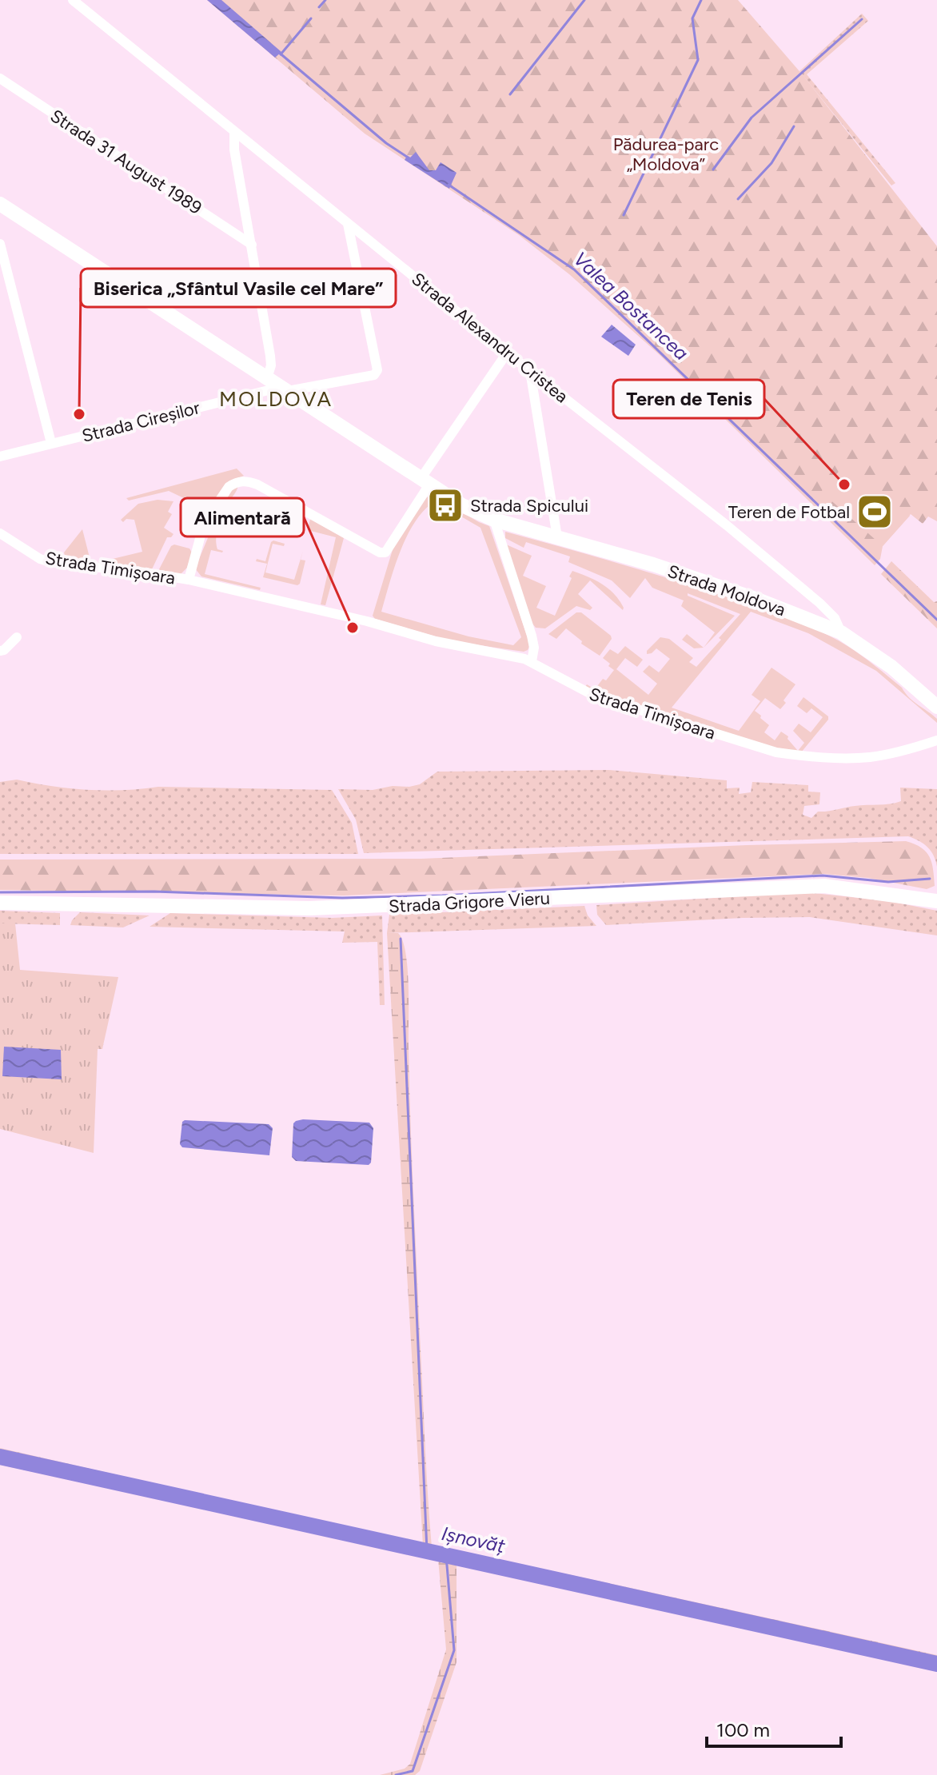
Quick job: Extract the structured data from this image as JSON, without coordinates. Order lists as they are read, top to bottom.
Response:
{
  "streets": {
    "street": [
      "Strada 31 August 1989",
      "Strada Alexandru Cristea",
      "Strada Cireșilor",
      "Strada Timișoara",
      "Strada Moldova",
      "Strada Grigore Vieru"
    ]
  },
  "crossings": [
    ["Strada Alexandru Cristea", "Strada Cireșilor"],
    ["Strada Alexandru Cristea", "Strada Moldova"],
    ["Strada Cireșilor", "Strada Moldova"],
    ["Strada Timișoara", "Strada Moldova"]
  ],
  "districts": ["MOLDOVA"],
  "water": ["Valea Bostancea", "Ișnovăț"],
  "parks": ["Pădurea-parc „Moldova”"],
  "places": {
    "other": ["Biserica „Sfântul Vasile cel Mare”", "Teren de Tenis", "Alimentară"],
    "bus stop": ["Strada Spicului"],
    "sports": ["Teren de Fotbal"]
  },
  "scale_bar": "100 m"
}
